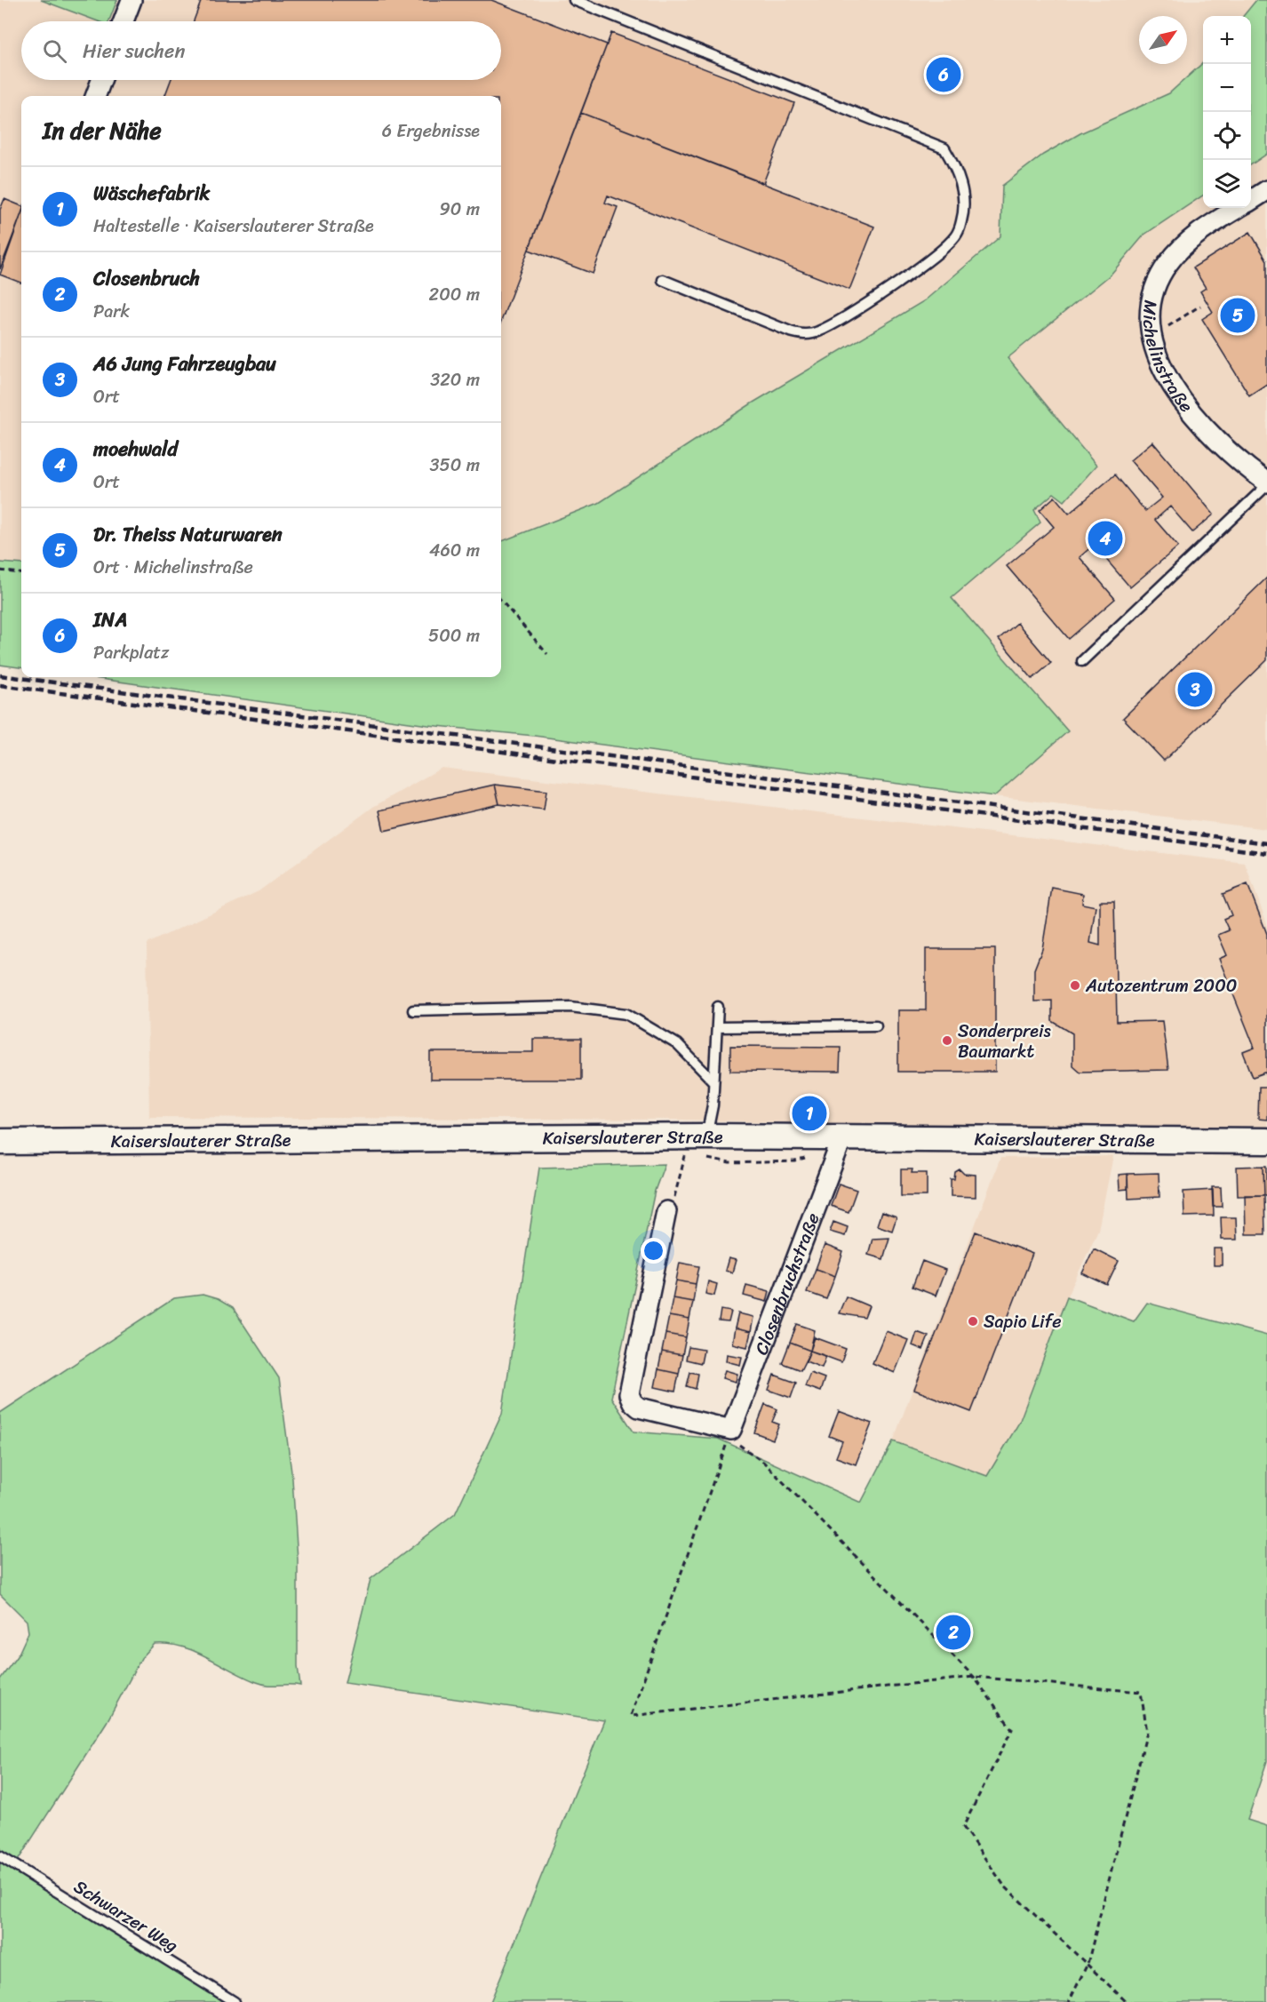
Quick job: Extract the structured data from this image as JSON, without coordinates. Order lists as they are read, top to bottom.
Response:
{
  "streets": {
    "main road": ["Kaiserslauterer Straße"],
    "street": ["Michelinstraße", "Closenbruchstraße"],
    "lane": ["Schwarzer Weg"]
  },
  "crossings": [
    ["Kaiserslauterer Straße", "Closenbruchstraße"]
  ],
  "places": ["Autozentrum 2000", "Sonderpreis Baumarkt", "Sapio Life"],
  "north": "top right",
  "page": {
    "map_buttons": ["+", "−"],
    "search": "Hier suchen",
    "pins": [
      "6",
      "5",
      "4",
      "3",
      "1",
      "2"
    ],
    "heading": ["In der Nähe", "6 Ergebnisse"],
    "list": [
      {
        "mark": "1",
        "name": "Wäschefabrik",
        "note": "Haltestelle · Kaiserslauterer Straße",
        "value": "90 m"
      },
      {
        "mark": "2",
        "name": "Closenbruch",
        "note": "Park",
        "value": "200 m"
      },
      {
        "mark": "3",
        "name": "A6 Jung Fahrzeugbau",
        "note": "Ort",
        "value": "320 m"
      },
      {
        "mark": "4",
        "name": "moehwald",
        "note": "Ort",
        "value": "350 m"
      },
      {
        "mark": "5",
        "name": "Dr. Theiss Naturwaren",
        "note": "Ort · Michelinstraße",
        "value": "460 m"
      },
      {
        "mark": "6",
        "name": "INA",
        "note": "Parkplatz",
        "value": "500 m"
      }
    ]
  }
}
